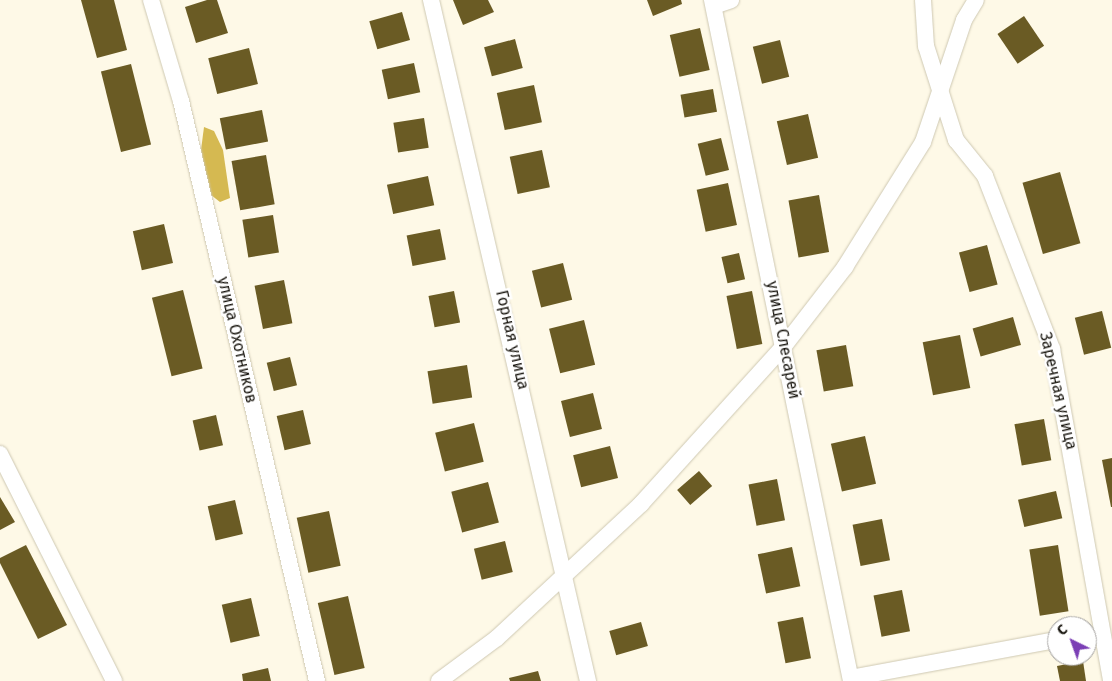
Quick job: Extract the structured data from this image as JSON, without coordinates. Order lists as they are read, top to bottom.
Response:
{
  "streets": {
    "street": [
      "улица Охотников",
      "Горная улица",
      "улица Слесарей",
      "Заречная улица"
    ]
  },
  "north": "top left"
}
